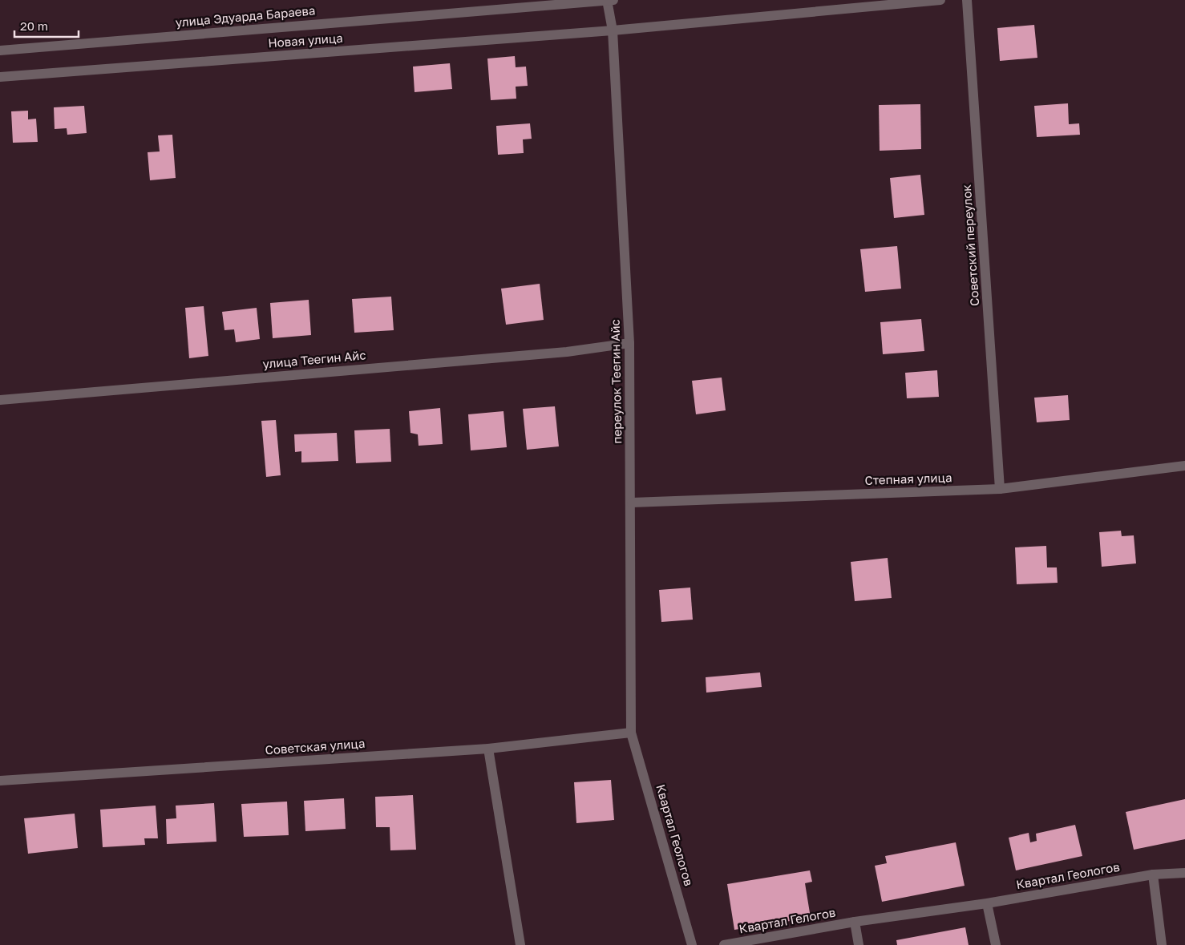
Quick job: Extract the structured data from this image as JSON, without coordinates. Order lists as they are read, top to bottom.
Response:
{
  "streets": {
    "street": [
      "улица Эдуарда Бараева",
      "Новая улица",
      "Советский переулок",
      "улица Теегин Айс",
      "переулок Теегин Айс",
      "Степная улица",
      "Советская улица",
      "Квартал Геологов",
      "Квартал Гелогов"
    ]
  },
  "crossings": [
    ["улица Эдуарда Бараева", "переулок Теегин Айс"],
    ["Новая улица", "переулок Теегин Айс"],
    ["Советский переулок", "Степная улица"],
    ["улица Теегин Айс", "переулок Теегин Айс"],
    ["переулок Теегин Айс", "Степная улица"],
    ["переулок Теегин Айс", "Советская улица"],
    ["переулок Теегин Айс", "Квартал Геологов"],
    ["Советская улица", "Квартал Геологов"],
    ["Квартал Геологов", "Квартал Гелогов"]
  ],
  "scale_bar": "20 m"
}
